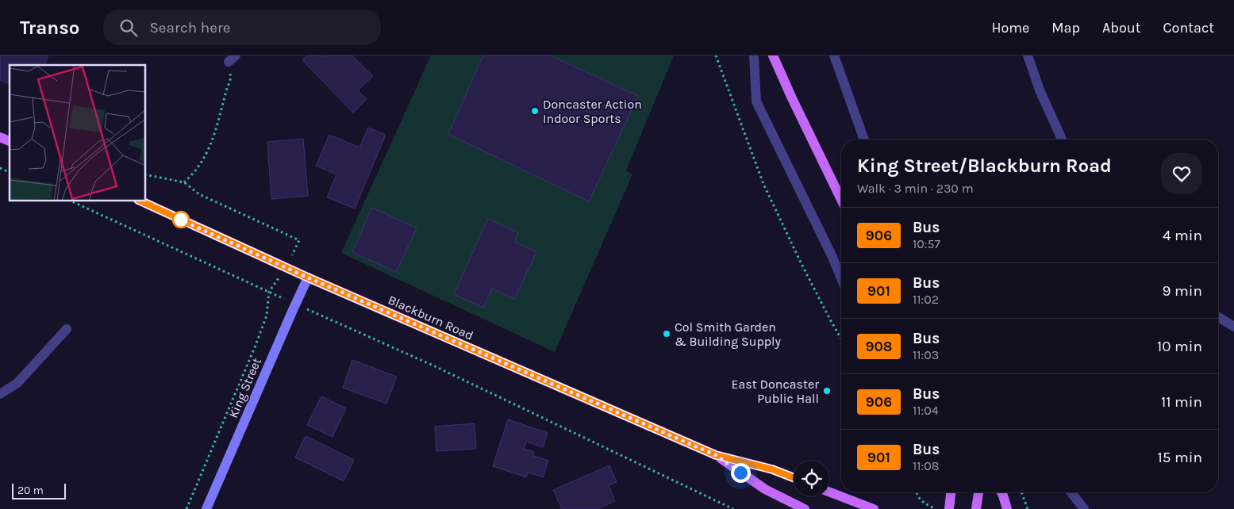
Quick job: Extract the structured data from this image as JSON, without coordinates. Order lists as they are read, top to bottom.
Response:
{
  "streets": {
    "main road": ["Blackburn Road", "King Street"]
  },
  "crossings": [
    ["Blackburn Road", "King Street"]
  ],
  "places": ["Doncaster Action Indoor Sports", "Col Smith Garden & Building Supply", "East Doncaster Public Hall"],
  "lines": ["bus line 906"],
  "scale_bar": "20 m",
  "page": {
    "header": "Transo",
    "search": "Search here",
    "nav": [
      "Home",
      "Map",
      "About",
      "Contact"
    ],
    "heading": ["King Street/Blackburn Road", "Walk · 3 min · 230 m"],
    "list": [
      {
        "mark": "906",
        "name": "Bus",
        "note": "10:57",
        "value": "4 min"
      },
      {
        "mark": "901",
        "name": "Bus",
        "note": "11:02",
        "value": "9 min"
      },
      {
        "mark": "908",
        "name": "Bus",
        "note": "11:03",
        "value": "10 min"
      },
      {
        "mark": "906",
        "name": "Bus",
        "note": "11:04",
        "value": "11 min"
      },
      {
        "mark": "901",
        "name": "Bus",
        "note": "11:08",
        "value": "15 min"
      }
    ],
    "scale": "20 m"
  }
}
